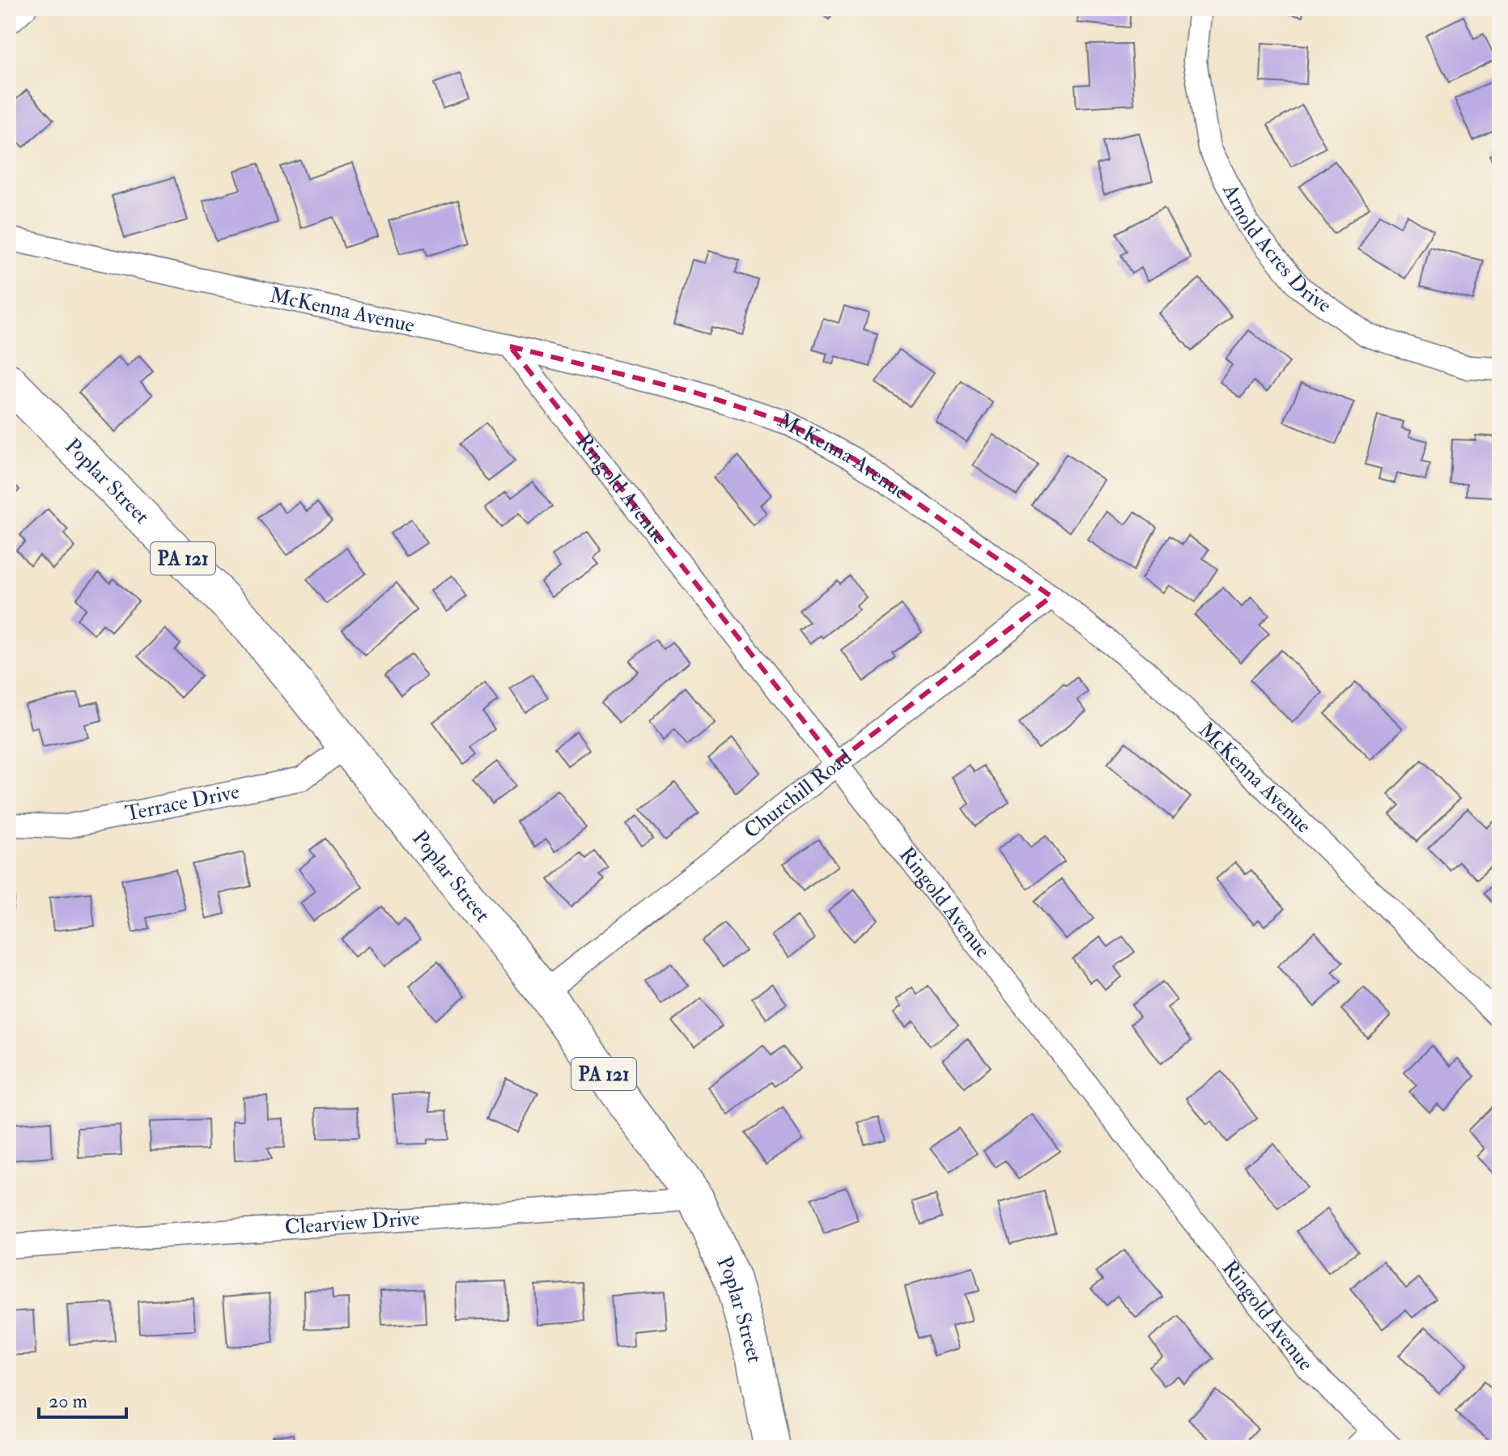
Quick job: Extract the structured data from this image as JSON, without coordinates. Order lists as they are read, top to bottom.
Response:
{
  "streets": {
    "main road": ["Poplar Street", "PA 121"],
    "street": [
      "Arnold Acres Drive",
      "McKenna Avenue",
      "Ringold Avenue",
      "Churchill Road",
      "Terrace Drive",
      "Clearview Drive"
    ]
  },
  "crossings": [
    ["McKenna Avenue", "Ringold Avenue"],
    ["McKenna Avenue", "Churchill Road"],
    ["Poplar Street", "Churchill Road"],
    ["Poplar Street", "Terrace Drive"],
    ["Poplar Street", "Clearview Drive"],
    ["Ringold Avenue", "Churchill Road"]
  ],
  "scale_bar": "20 m"
}
